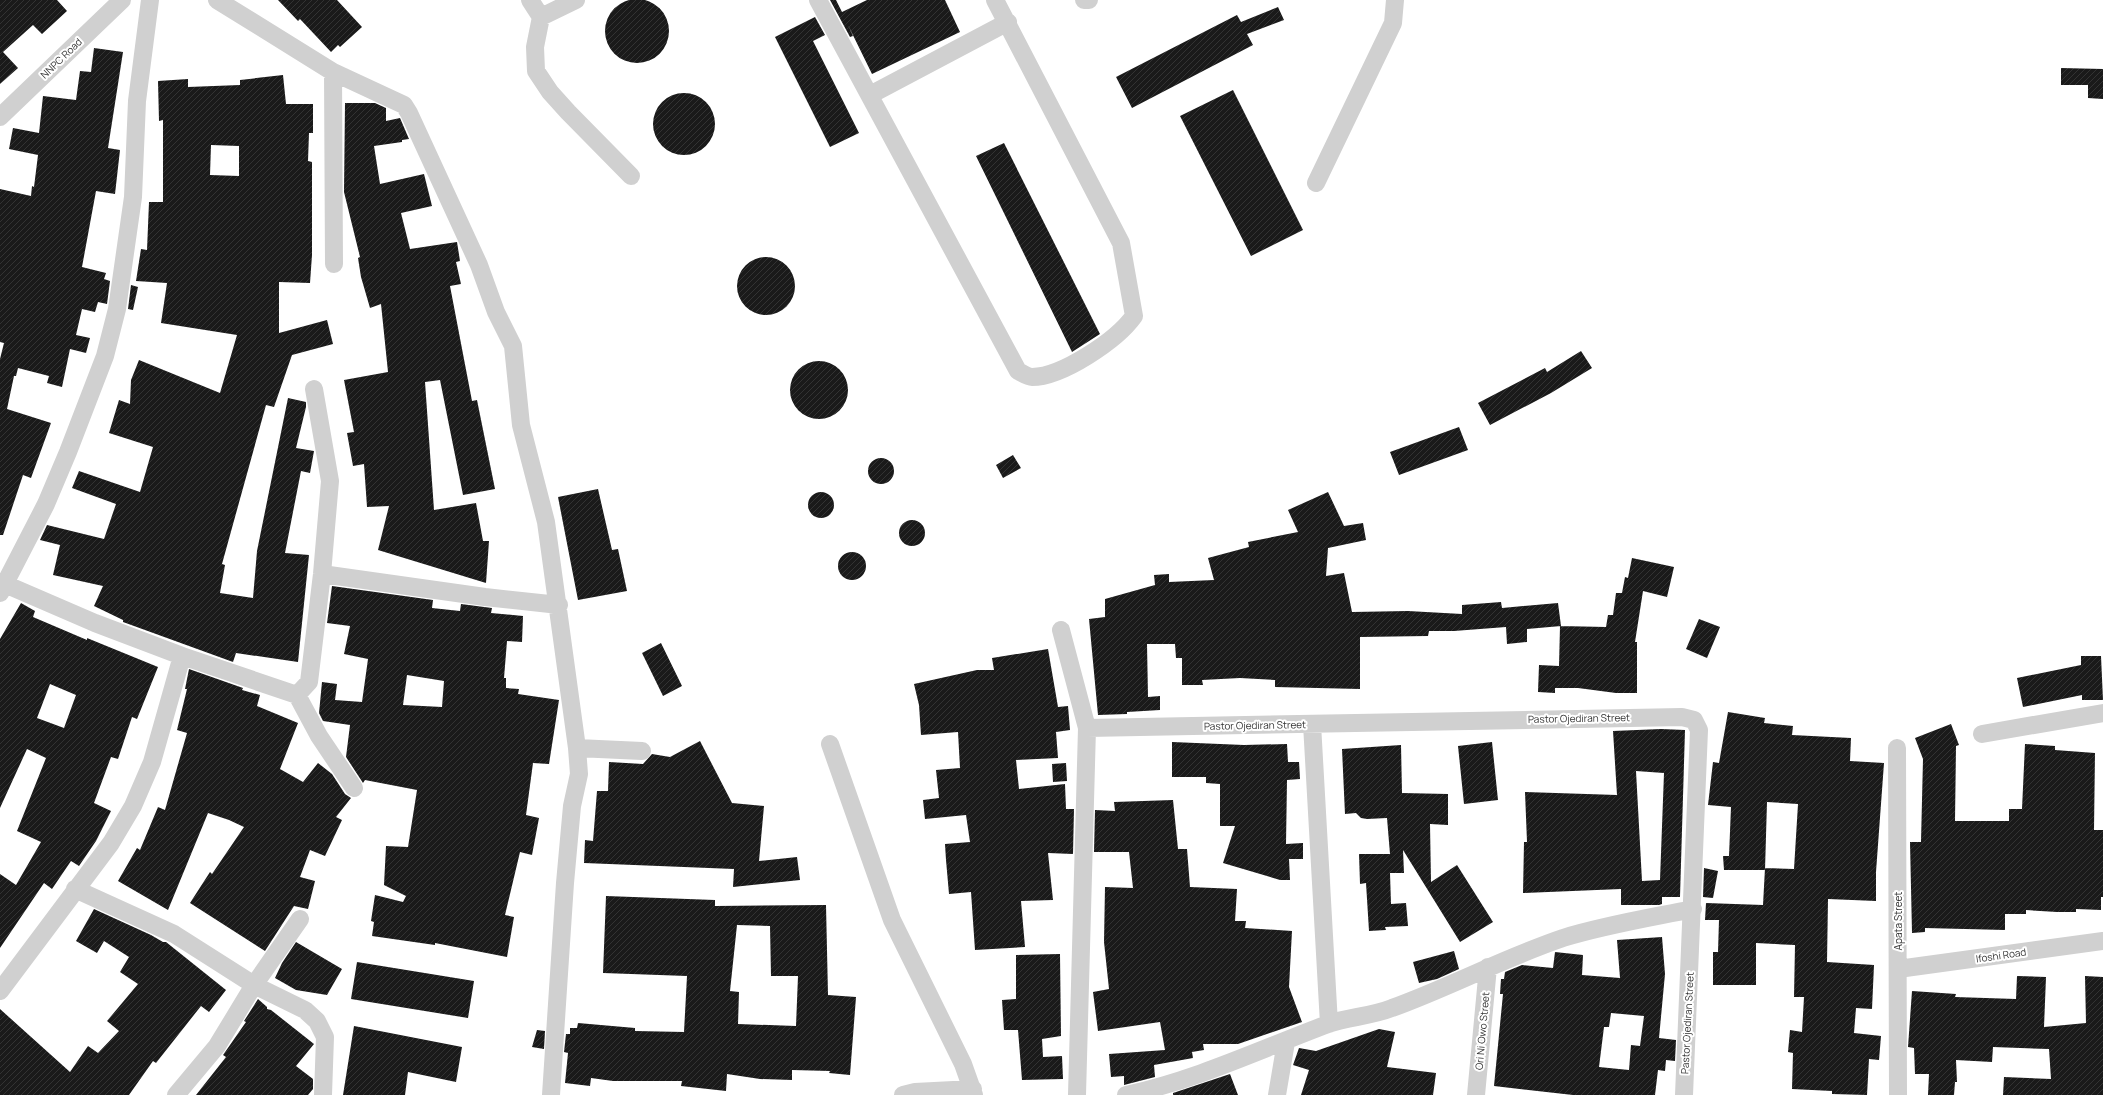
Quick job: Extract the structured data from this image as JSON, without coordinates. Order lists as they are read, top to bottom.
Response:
{
  "streets": {
    "street": [
      "NNPC Road",
      "Pastor Ojediran Street",
      "Apata Street",
      "Ifoshi Road",
      "Ori Ni Owo Street"
    ]
  },
  "crossings": [
    ["Apata Street", "Ifoshi Road"]
  ]
}
